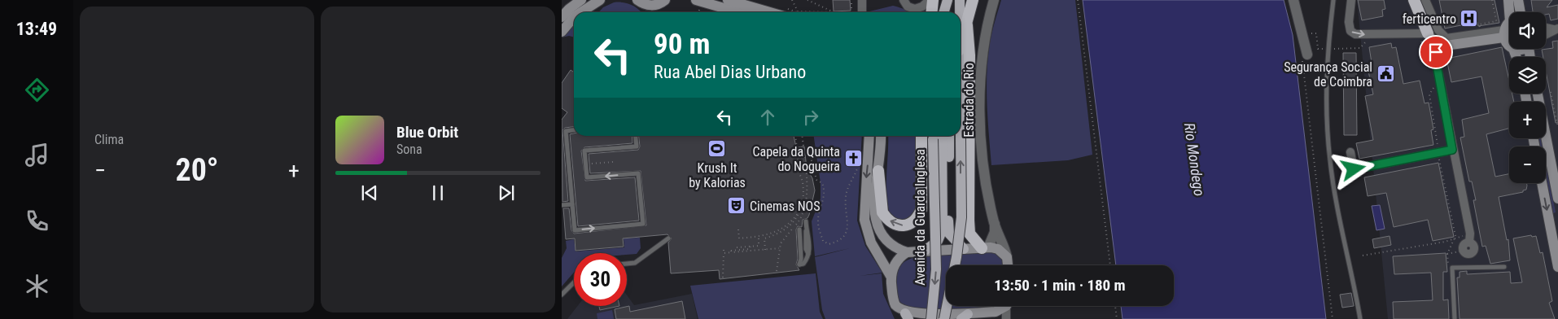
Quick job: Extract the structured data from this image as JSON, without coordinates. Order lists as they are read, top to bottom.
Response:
{
  "streets": {
    "main road": ["Avenida da Guarda Inglesa"],
    "street": ["Estrada do Rio"]
  },
  "water": ["Rio Mondego"],
  "places": {
    "hospital": ["ferticentro"],
    "public building": ["Segurança Social de Coimbra"],
    "sports": ["Krush It by Kalorias"],
    "church": ["Capela da Quinta do Nogueira"],
    "theatre": ["Cinemas NOS"]
  },
  "page": {
    "tabs": "13:49",
    "tile": "Clima",
    "map_buttons": ["+", "−"],
    "turn": ["90 m", "Rua Abel Dias Urbano"],
    "song": ["Blue Orbit", "Sona"],
    "heat": ["−", "20°", "+"],
    "limit": "30",
    "trip": "13:50 · 1 min · 180 m"
  }
}
